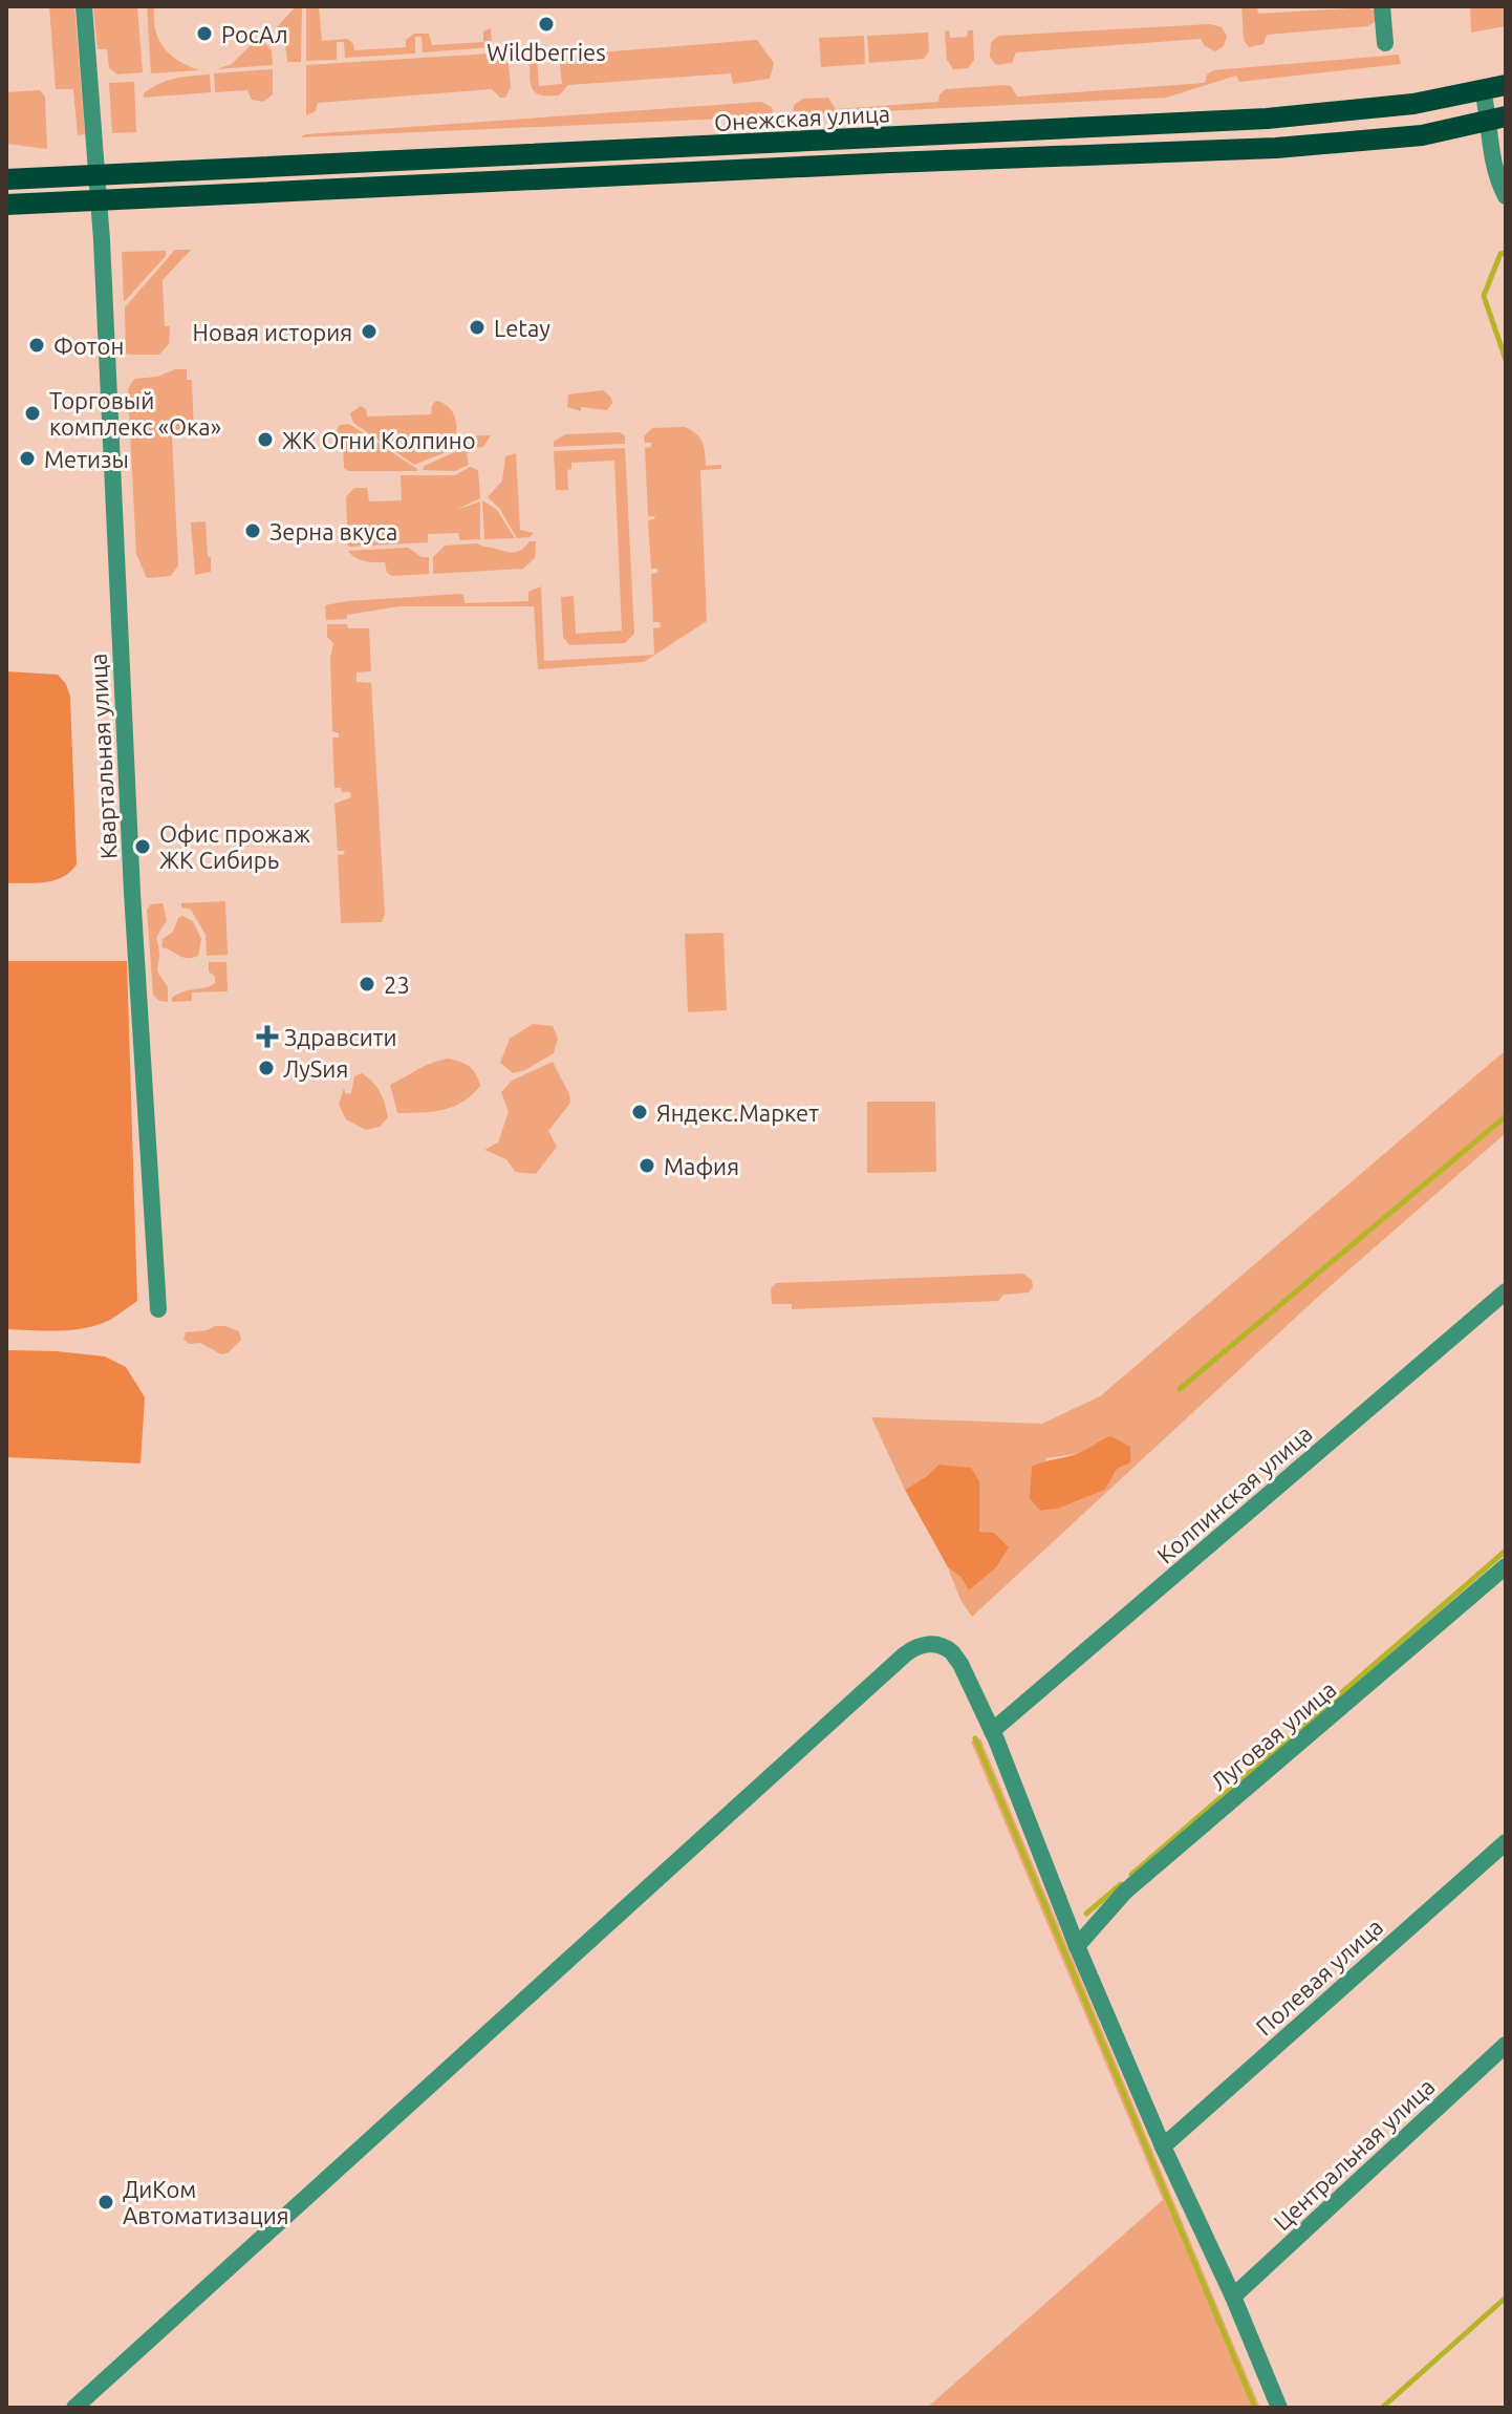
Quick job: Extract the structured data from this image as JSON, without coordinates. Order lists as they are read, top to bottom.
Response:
{
  "streets": {
    "main road": ["Онежская улица"],
    "street": [
      "Квартальная улица",
      "Колпинская улица",
      "Луговая улица",
      "Полевая улица",
      "Центральная улица"
    ]
  },
  "crossings": [
    ["Онежская улица", "Квартальная улица"]
  ],
  "places": {
    "other": [
      "Wildberries",
      "РосАл",
      "Letay",
      "Новая история",
      "Фотон",
      "Торговый комплекс «Ока»",
      "ЖК Огни Колпино",
      "Метизы",
      "Зерна вкуса",
      "Офис прожаж ЖК Сибирь",
      "23",
      "ЛуSия",
      "Яндекс.Маркет",
      "Мафия",
      "ДиКом Автоматизация"
    ],
    "health": ["Здравсити"]
  }
}
